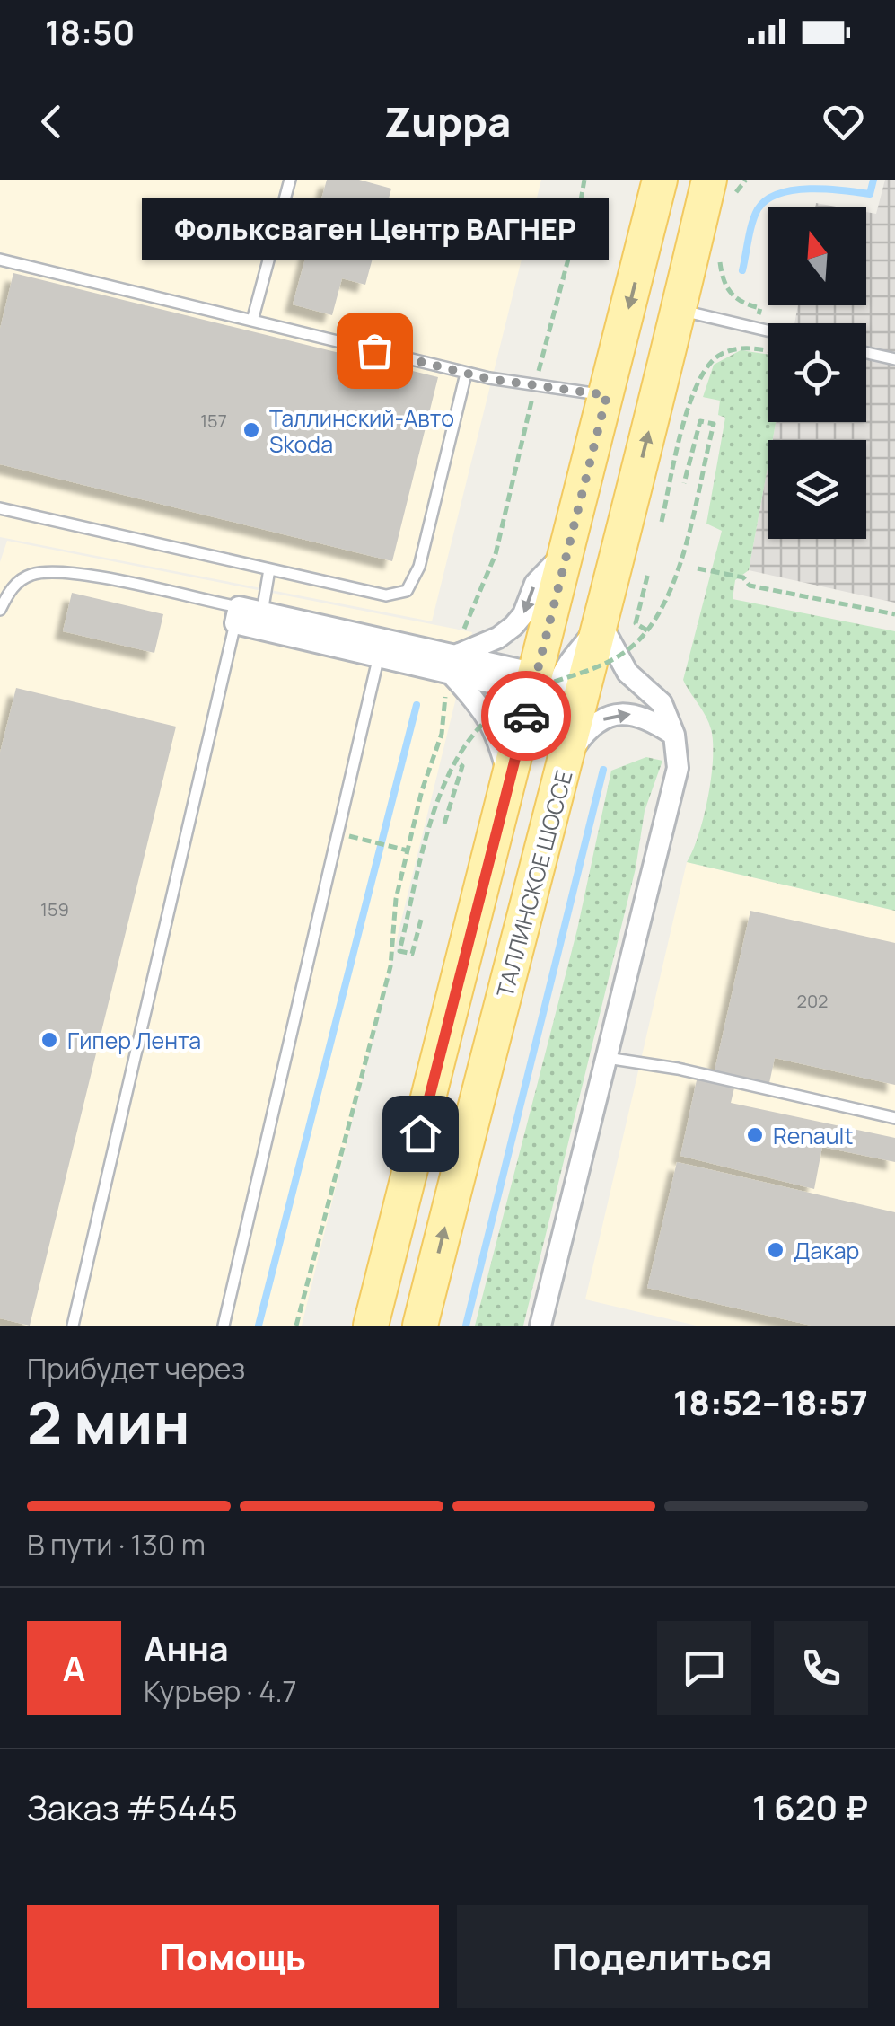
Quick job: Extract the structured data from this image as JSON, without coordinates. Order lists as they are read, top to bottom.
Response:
{
  "streets": {
    "main road": ["ТАЛЛИНСКОЕ ШОССЕ"]
  },
  "places": [
    "Фольксваген Центр ВАГНЕР",
    "Таллинский-Авто Skoda",
    "Гипер Лента",
    "Renault",
    "Дакар"
  ],
  "house_numbers": ["157", "159", "202"],
  "north": "top",
  "page": {
    "status": "18:50",
    "header": "Zuppa",
    "bubble": "Фольксваген Центр ВАГНЕР",
    "heading": ["2 мин", "Прибудет через", "18:52–18:57"],
    "panel": [
      "Анна",
      "Курьер · 4.7",
      "Заказ #5445",
      "1 620 ₽"
    ],
    "bar": "В пути · 130 m",
    "round": "А",
    "buttons": ["Помощь", "Поделиться"]
  }
}
